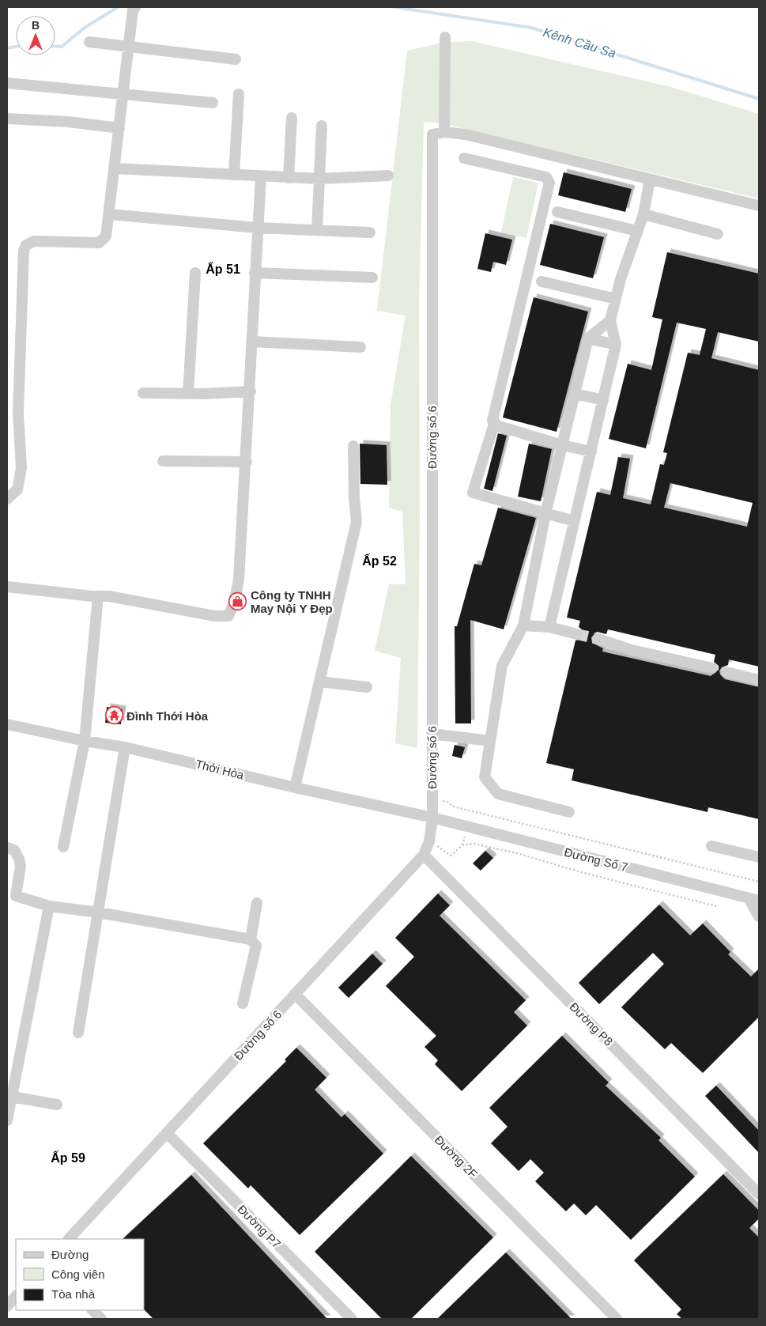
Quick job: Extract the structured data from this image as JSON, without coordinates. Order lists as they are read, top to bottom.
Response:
{
  "streets": {
    "street": [
      "Đường số 6",
      "Thới Hòa",
      "Đường Số 7",
      "Đường P8",
      "Đường 2F",
      "Đường P7"
    ]
  },
  "crossings": [
    ["Đường số 6", "Thới Hòa"],
    ["Đường số 6", "Đường Số 7"],
    ["Đường số 6", "Đường P8"],
    ["Đường số 6", "Đường 2F"],
    ["Đường số 6", "Đường P7"],
    ["Thới Hòa", "Đường Số 7"]
  ],
  "districts": ["Ấp 51", "Ấp 52", "Ấp 59"],
  "water": ["Kênh Cầu Sa"],
  "places": {
    "shop": ["Công ty TNHH May Nội Y Đẹp"],
    "temple": ["Đình Thới Hòa"]
  },
  "legend": ["Đường", "Công viên", "Tòa nhà"],
  "north": "top"
}
